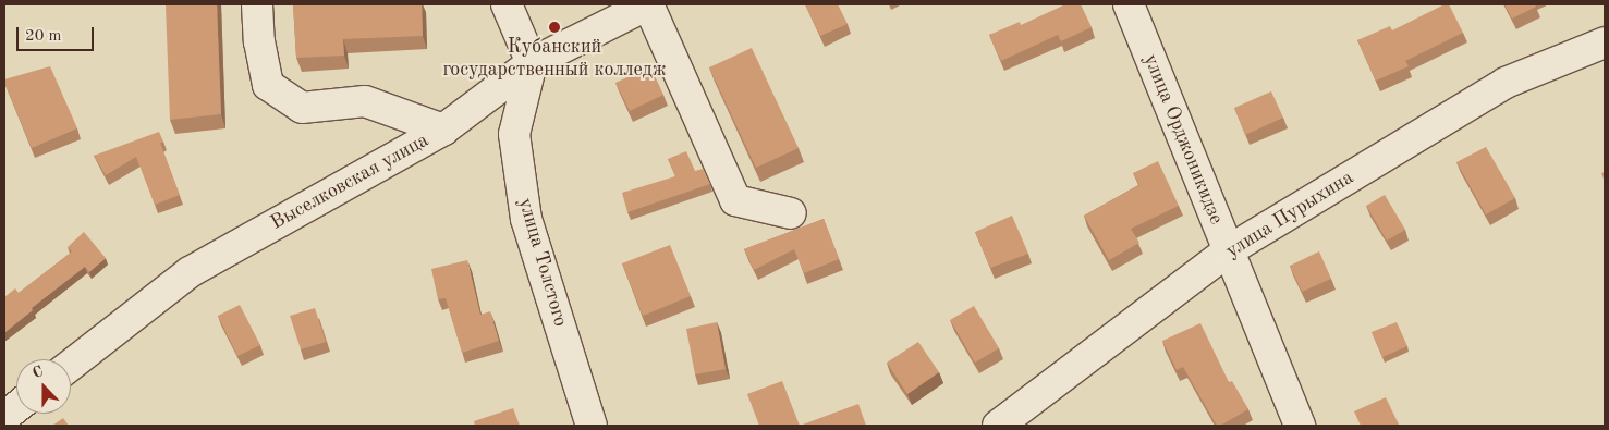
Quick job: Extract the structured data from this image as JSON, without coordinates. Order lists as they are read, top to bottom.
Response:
{
  "streets": {
    "street": [
      "улица Орджоникидзе",
      "Выселковская улица",
      "улица Пурыхина",
      "улица Толстого"
    ]
  },
  "crossings": [
    ["улица Орджоникидзе", "улица Пурыхина"],
    ["Выселковская улица", "улица Толстого"]
  ],
  "places": ["Кубанский государственный колледж"],
  "scale_bar": "20 m",
  "north": "top"
}
